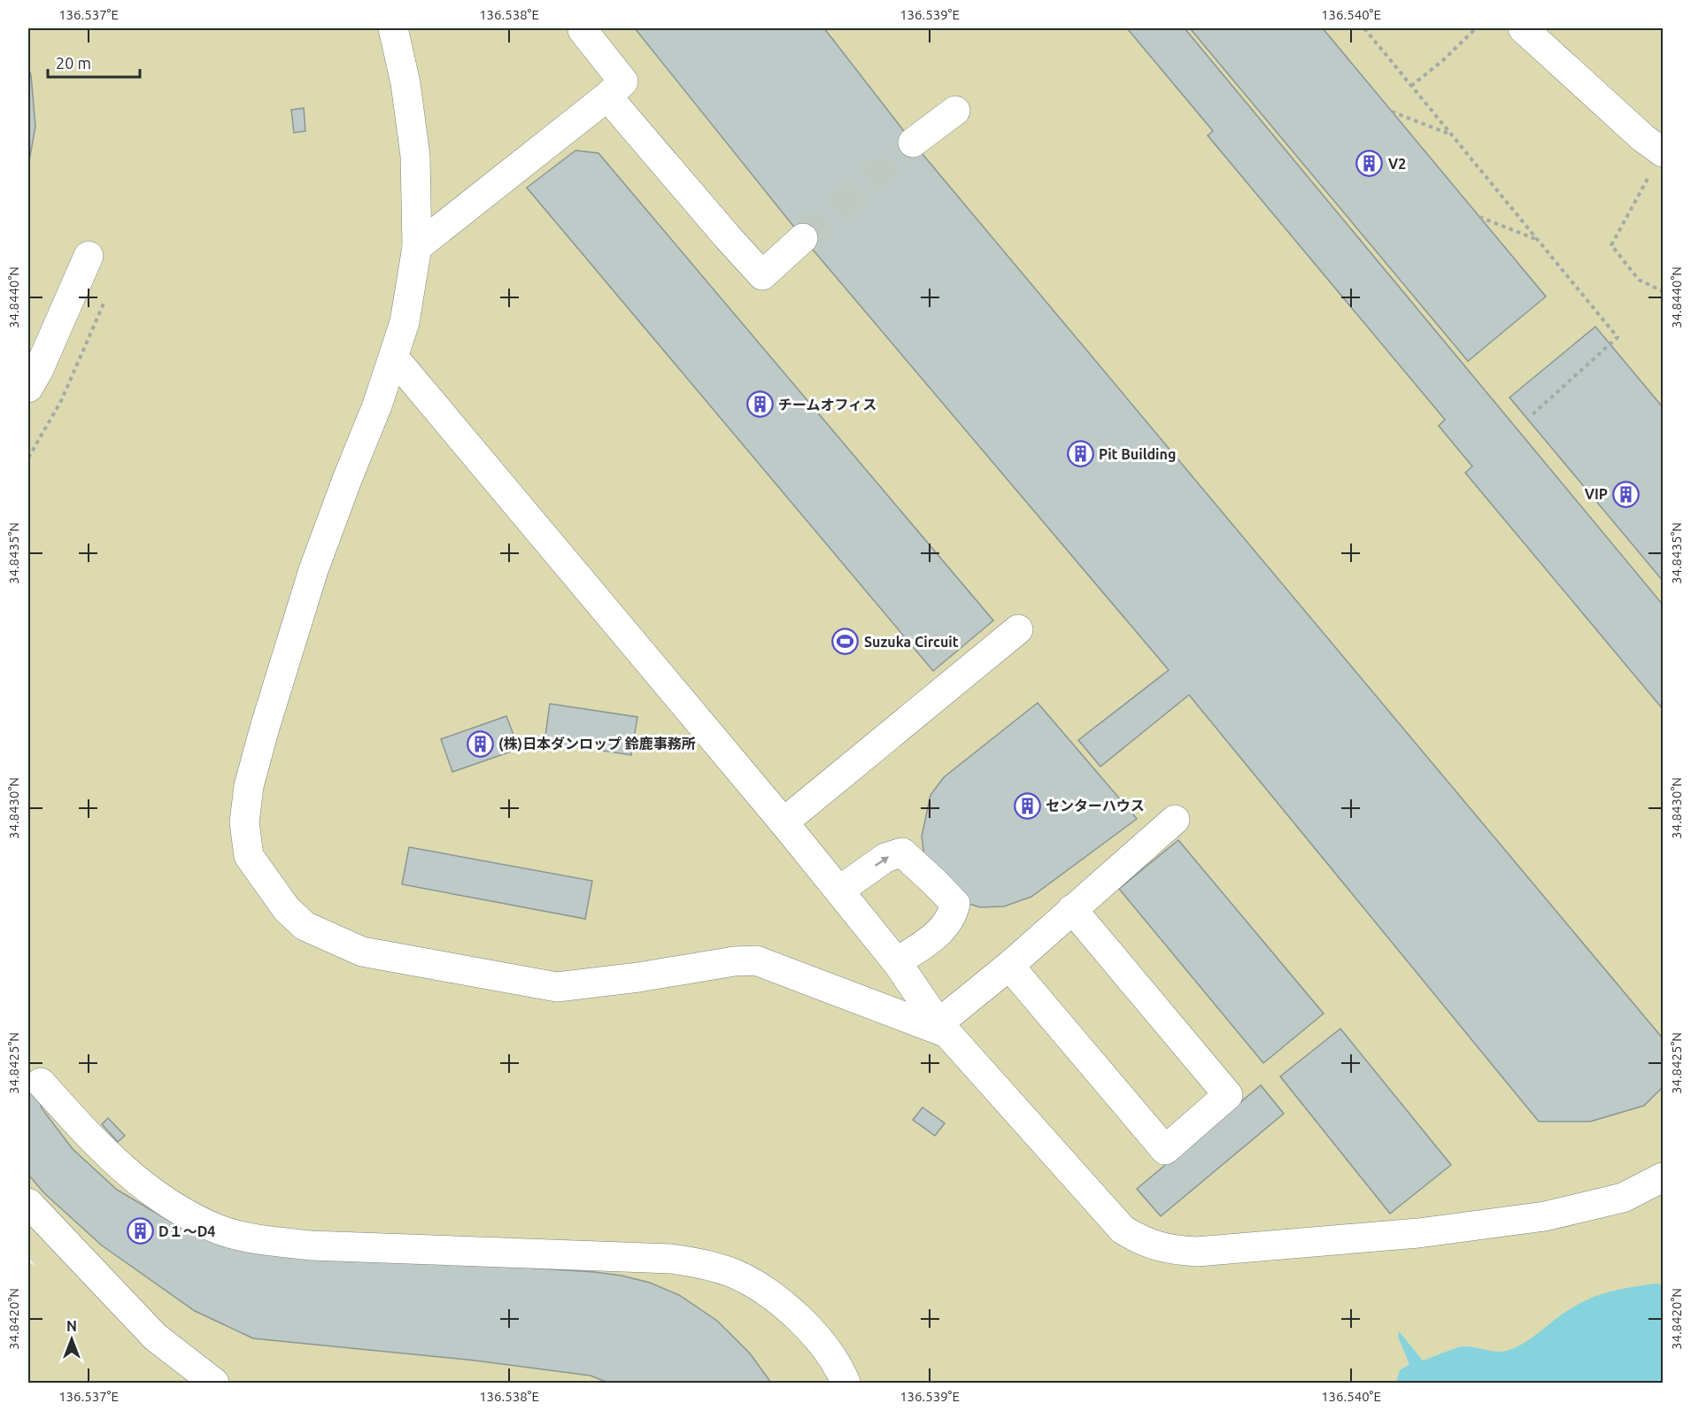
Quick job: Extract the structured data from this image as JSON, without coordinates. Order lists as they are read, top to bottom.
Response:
{
  "places": {
    "building": [
      "V2",
      "チームオフィス",
      "Pit Building",
      "VIP",
      "(株)日本ダンロップ 鈴鹿事務所",
      "センターハウス",
      "D１～D4"
    ],
    "sports": ["Suzuka Circuit"]
  },
  "scale_bar": "20 m",
  "north": "top",
  "coordinates": [
    "136.537°E",
    "136.538°E",
    "136.539°E",
    "136.540°E",
    "34.8440°N",
    "34.8435°N",
    "34.8430°N",
    "34.8425°N",
    "34.8420°N"
  ]
}
